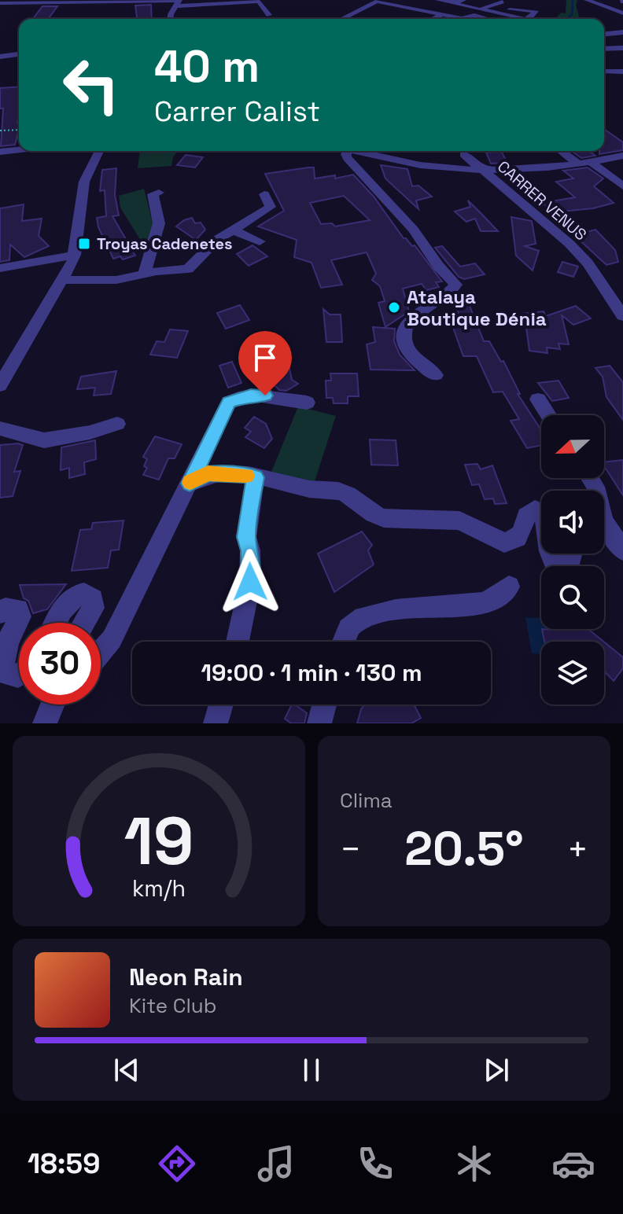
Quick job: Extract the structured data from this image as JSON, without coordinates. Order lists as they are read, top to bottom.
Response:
{
  "streets": {
    "street": ["CARRER VENUS"]
  },
  "places": {
    "transit": ["Troyas Cadenetes"],
    "other": ["Atalaya Boutique Dénia"]
  },
  "north": "left",
  "page": {
    "turn": ["40 m", "Carrer Calist"],
    "limit": "30",
    "trip": "19:00 · 1 min · 130 m",
    "tile": "Clima",
    "heat": ["−", "20.5°", "+"],
    "song": ["Neon Rain", "Kite Club"],
    "tabs": "18:59",
    "gauge": ["19", "km/h"]
  }
}
